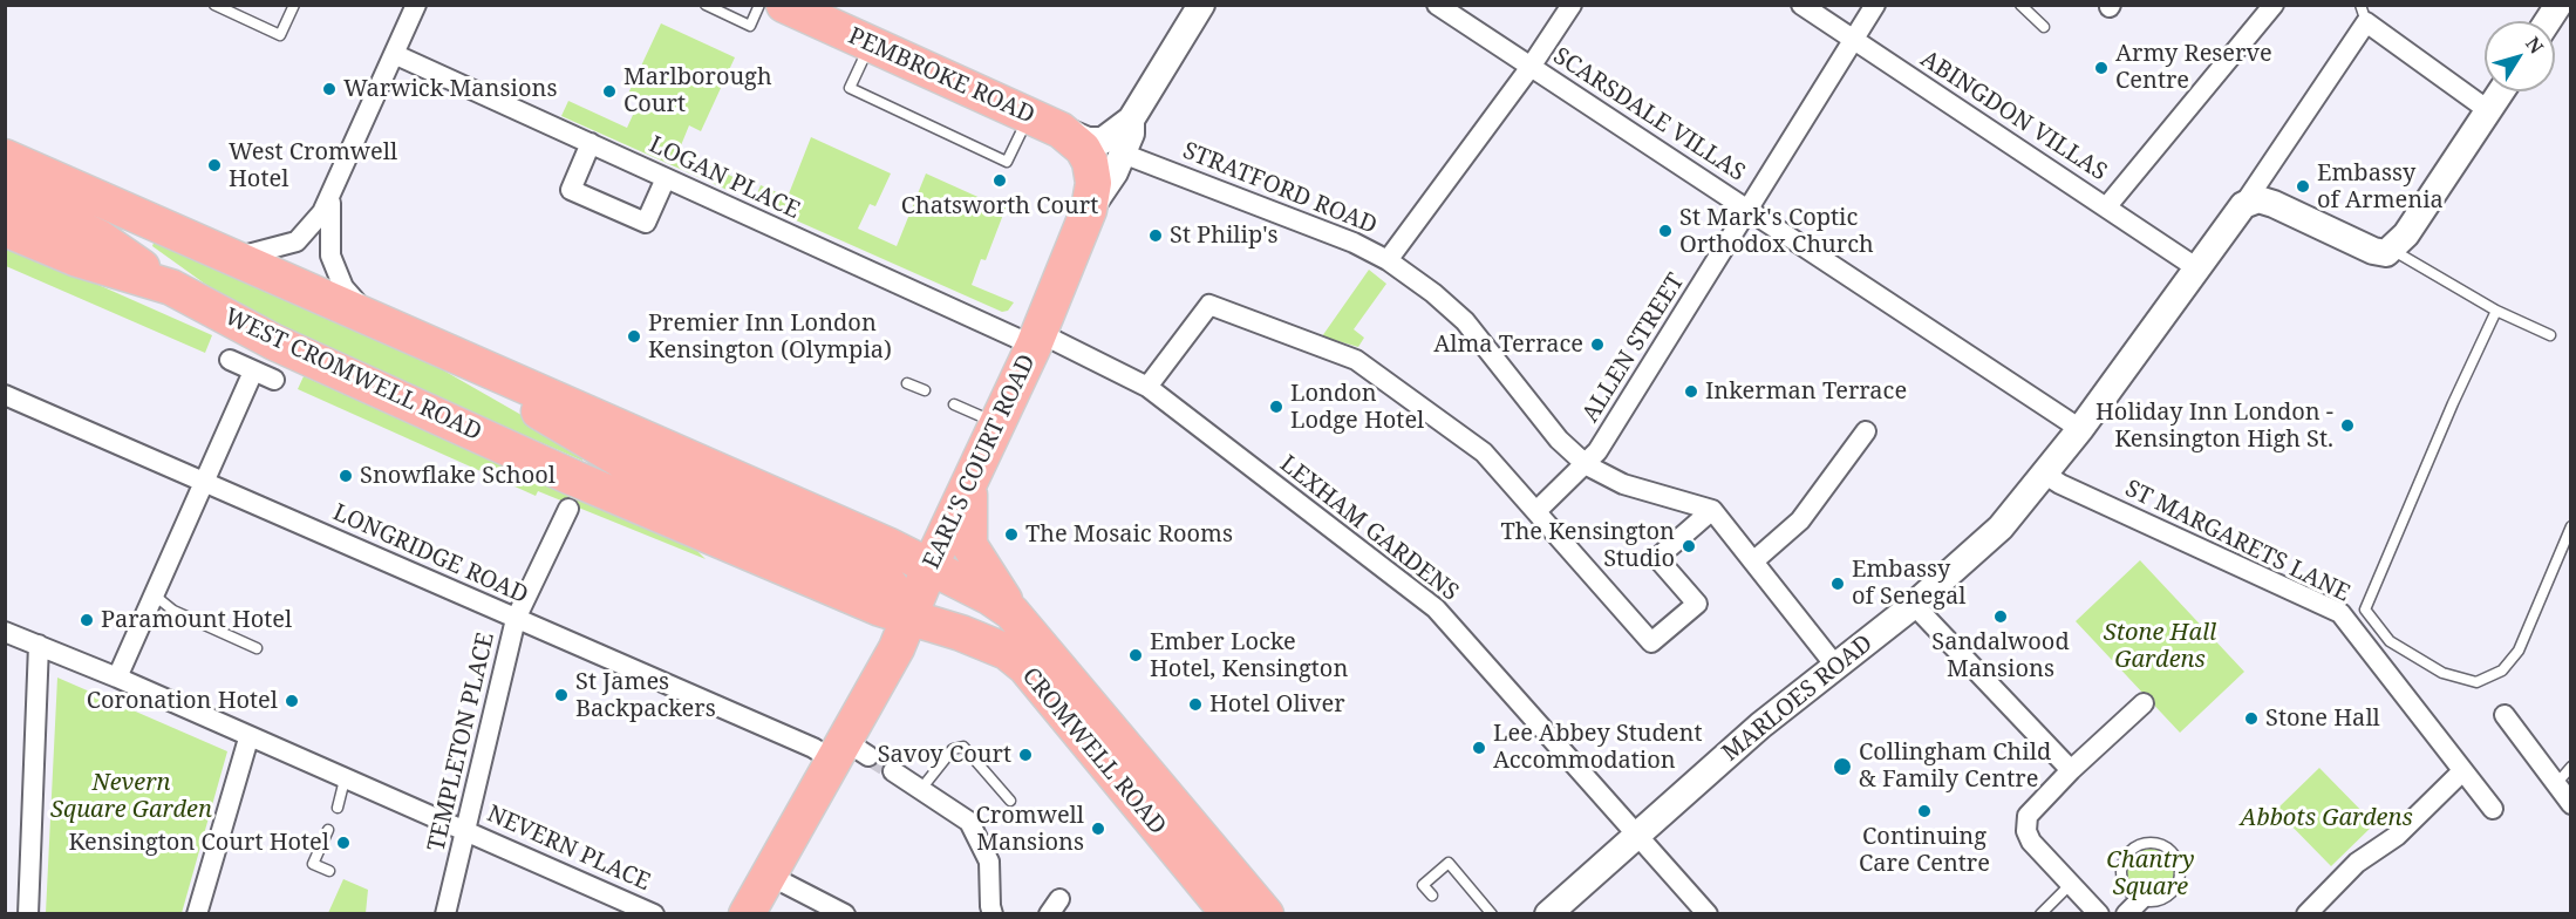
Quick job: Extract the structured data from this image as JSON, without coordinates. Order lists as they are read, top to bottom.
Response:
{
  "streets": {
    "highway": [
      "PEMBROKE ROAD",
      "WEST CROMWELL ROAD",
      "EARL'S COURT ROAD",
      "CROMWELL ROAD"
    ],
    "street": [
      "SCARSDALE VILLAS",
      "ABINGDON VILLAS",
      "LOGAN PLACE",
      "STRATFORD ROAD",
      "ALLEN STREET",
      "LEXHAM GARDENS",
      "ST MARGARETS LANE",
      "LONGRIDGE ROAD",
      "MARLOES ROAD",
      "TEMPLETON PLACE",
      "NEVERN PLACE"
    ]
  },
  "crossings": [
    ["PEMBROKE ROAD", "EARL'S COURT ROAD"],
    ["SCARSDALE VILLAS", "ALLEN STREET"],
    ["SCARSDALE VILLAS", "MARLOES ROAD"],
    ["ABINGDON VILLAS", "ALLEN STREET"],
    ["ABINGDON VILLAS", "MARLOES ROAD"],
    ["LOGAN PLACE", "EARL'S COURT ROAD"],
    ["LOGAN PLACE", "LEXHAM GARDENS"],
    ["STRATFORD ROAD", "ALLEN STREET"],
    ["STRATFORD ROAD", "EARL'S COURT ROAD"],
    ["WEST CROMWELL ROAD", "CROMWELL ROAD"],
    ["EARL'S COURT ROAD", "LEXHAM GARDENS"],
    ["EARL'S COURT ROAD", "LONGRIDGE ROAD"],
    ["EARL'S COURT ROAD", "CROMWELL ROAD"],
    ["LEXHAM GARDENS", "MARLOES ROAD"],
    ["ST MARGARETS LANE", "MARLOES ROAD"],
    ["LONGRIDGE ROAD", "TEMPLETON PLACE"],
    ["TEMPLETON PLACE", "NEVERN PLACE"]
  ],
  "parks": [
    "Stone Hall Gardens",
    "Nevern Square Garden",
    "Abbots Gardens",
    "Chantry Square"
  ],
  "places": [
    "Army Reserve Centre",
    "Warwick Mansions",
    "Marlborough Court",
    "West Cromwell Hotel",
    "Chatsworth Court",
    "Embassy of Armenia",
    "St Mark's Coptic Orthodox Church",
    "St Philip's",
    "Premier Inn London Kensington (Olympia)",
    "Alma Terrace",
    "Inkerman Terrace",
    "London Lodge Hotel",
    "Holiday Inn London - Kensington High St.",
    "Snowflake School",
    "The Mosaic Rooms",
    "The Kensington Studio",
    "Embassy of Senegal",
    "Sandalwood Mansions",
    "Paramount Hotel",
    "Ember Locke Hotel, Kensington",
    "St James Backpackers",
    "Coronation Hotel",
    "Hotel Oliver",
    "Stone Hall",
    "Lee Abbey Student Accommodation",
    "Savoy Court",
    "Collingham Child & Family Centre",
    "Continuing Care Centre",
    "Cromwell Mansions",
    "Kensington Court Hotel"
  ],
  "north": "top right"
}
